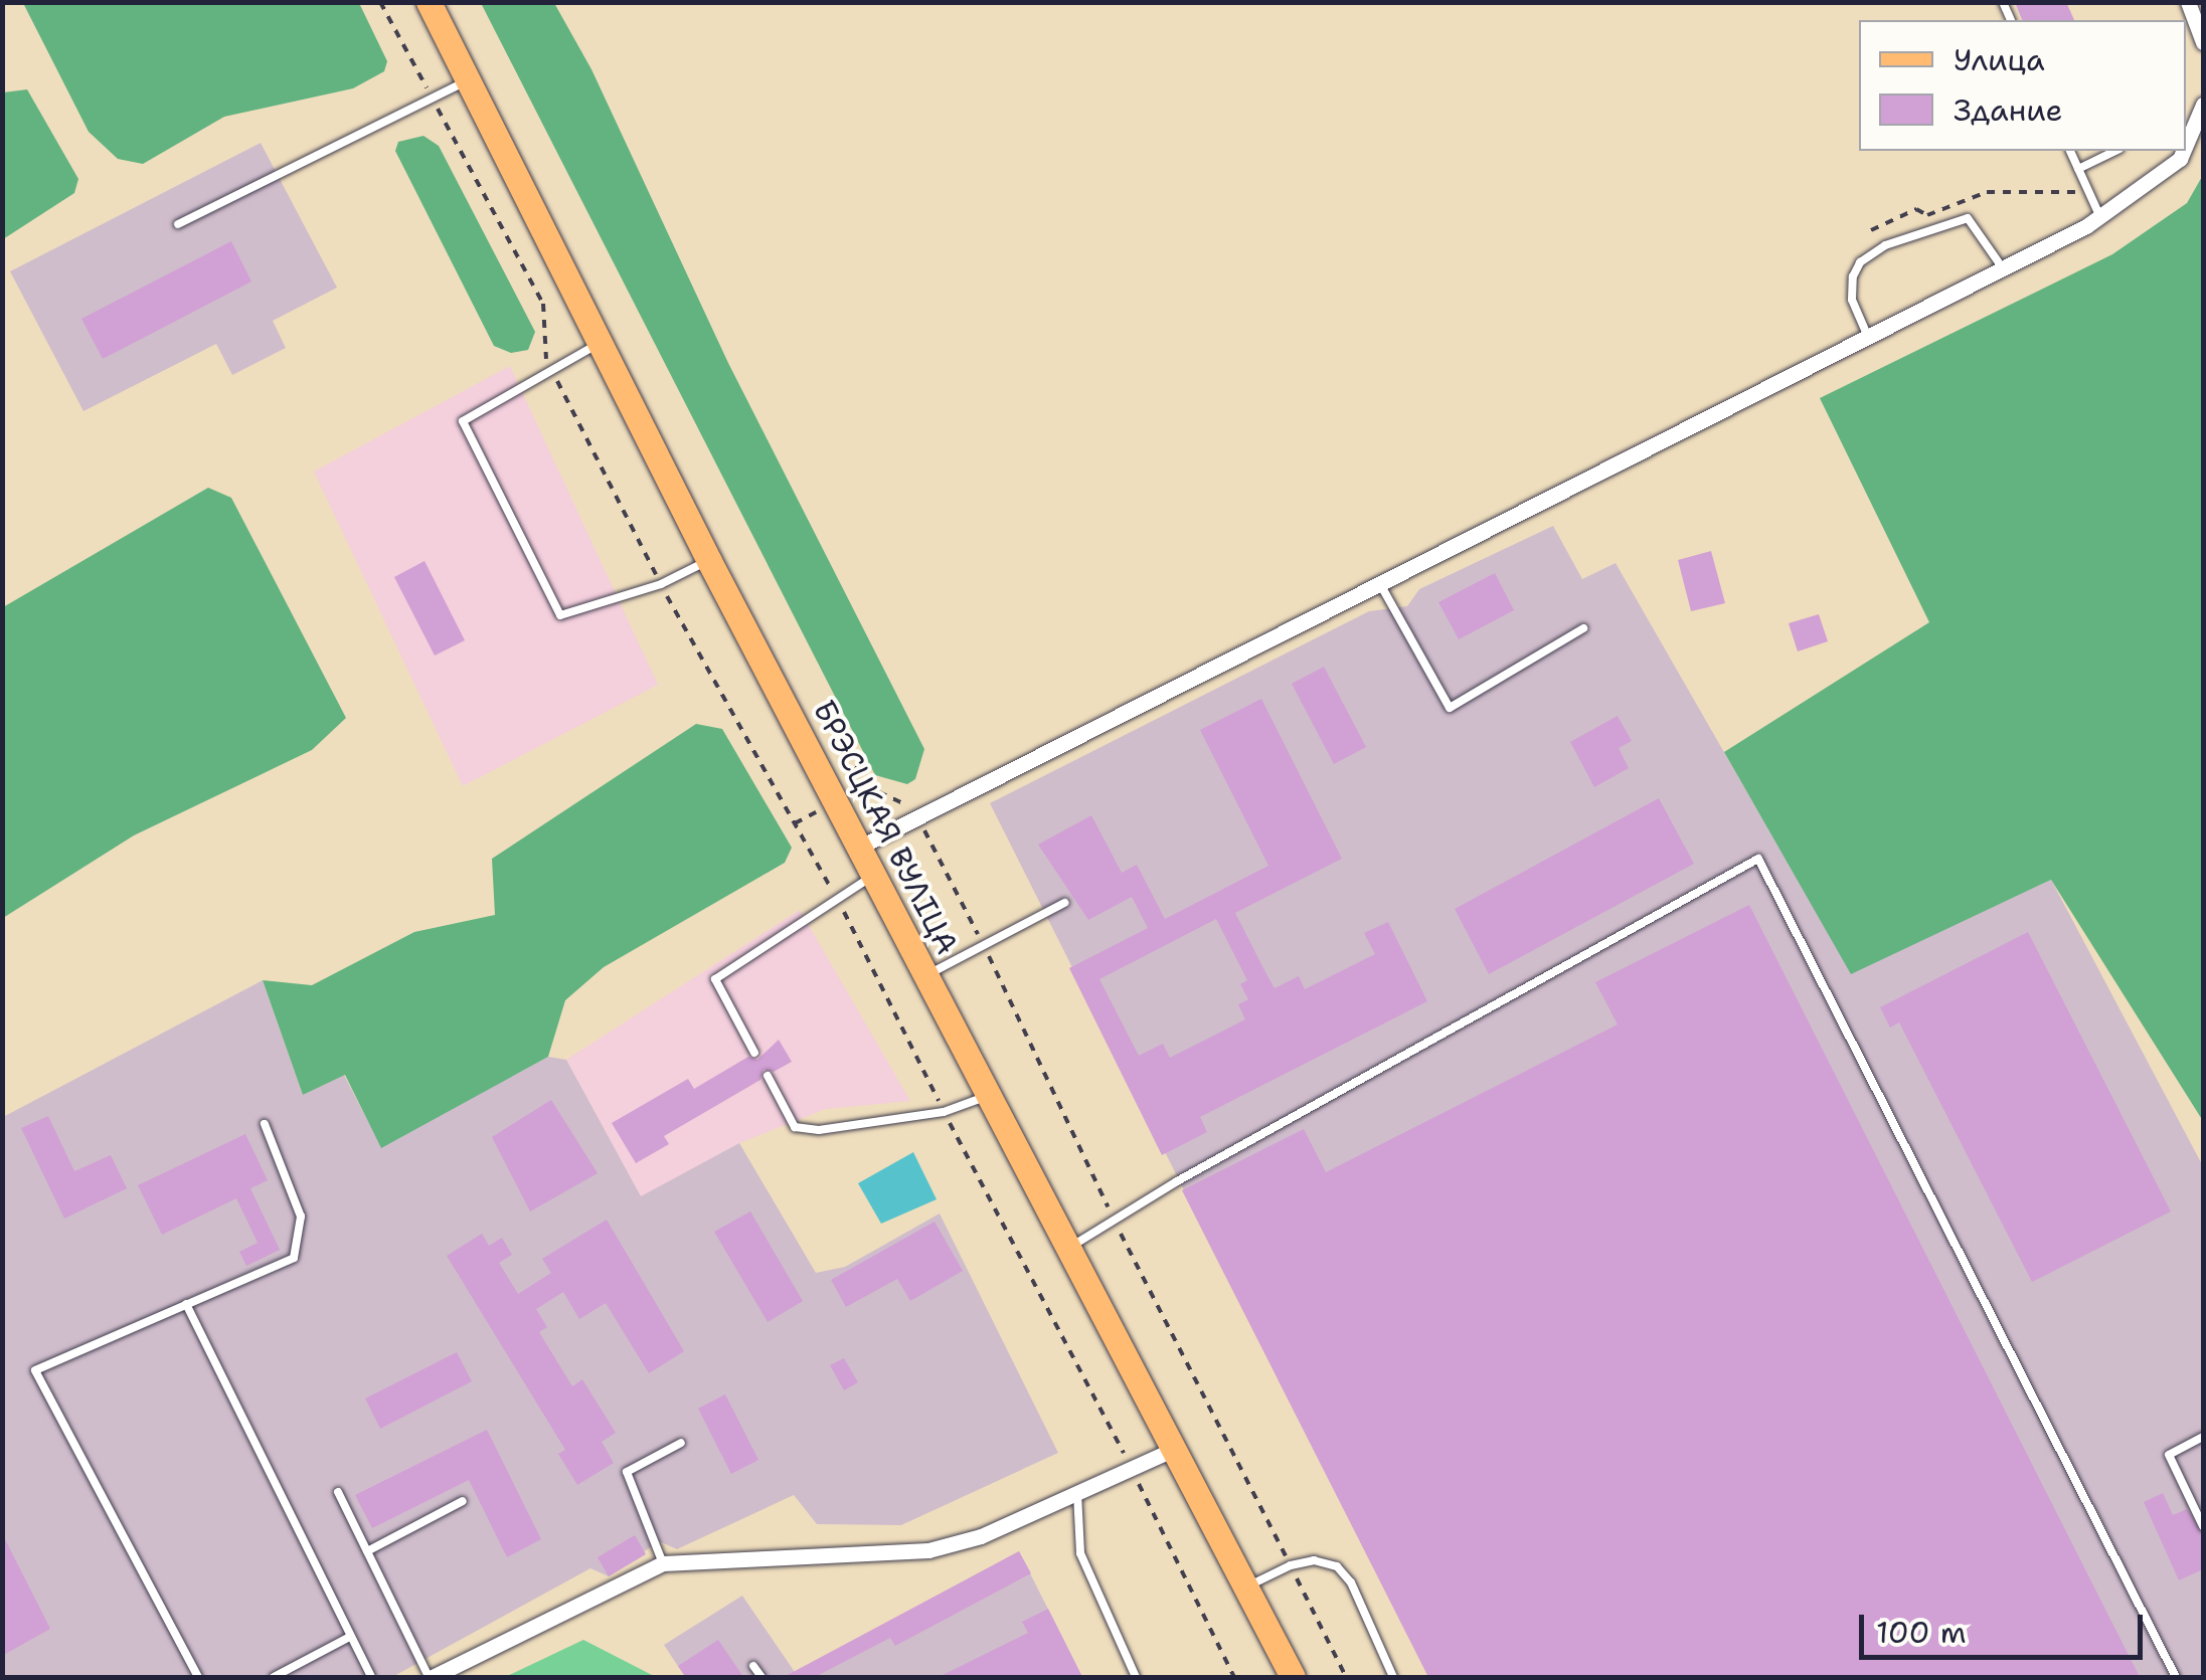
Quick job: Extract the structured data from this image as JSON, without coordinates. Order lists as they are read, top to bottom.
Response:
{
  "streets": {
    "main road": ["БРЭСЦКАЯ ВУЛІЦА"]
  },
  "legend": ["Улица", "Здание"],
  "scale_bar": "100 m"
}
